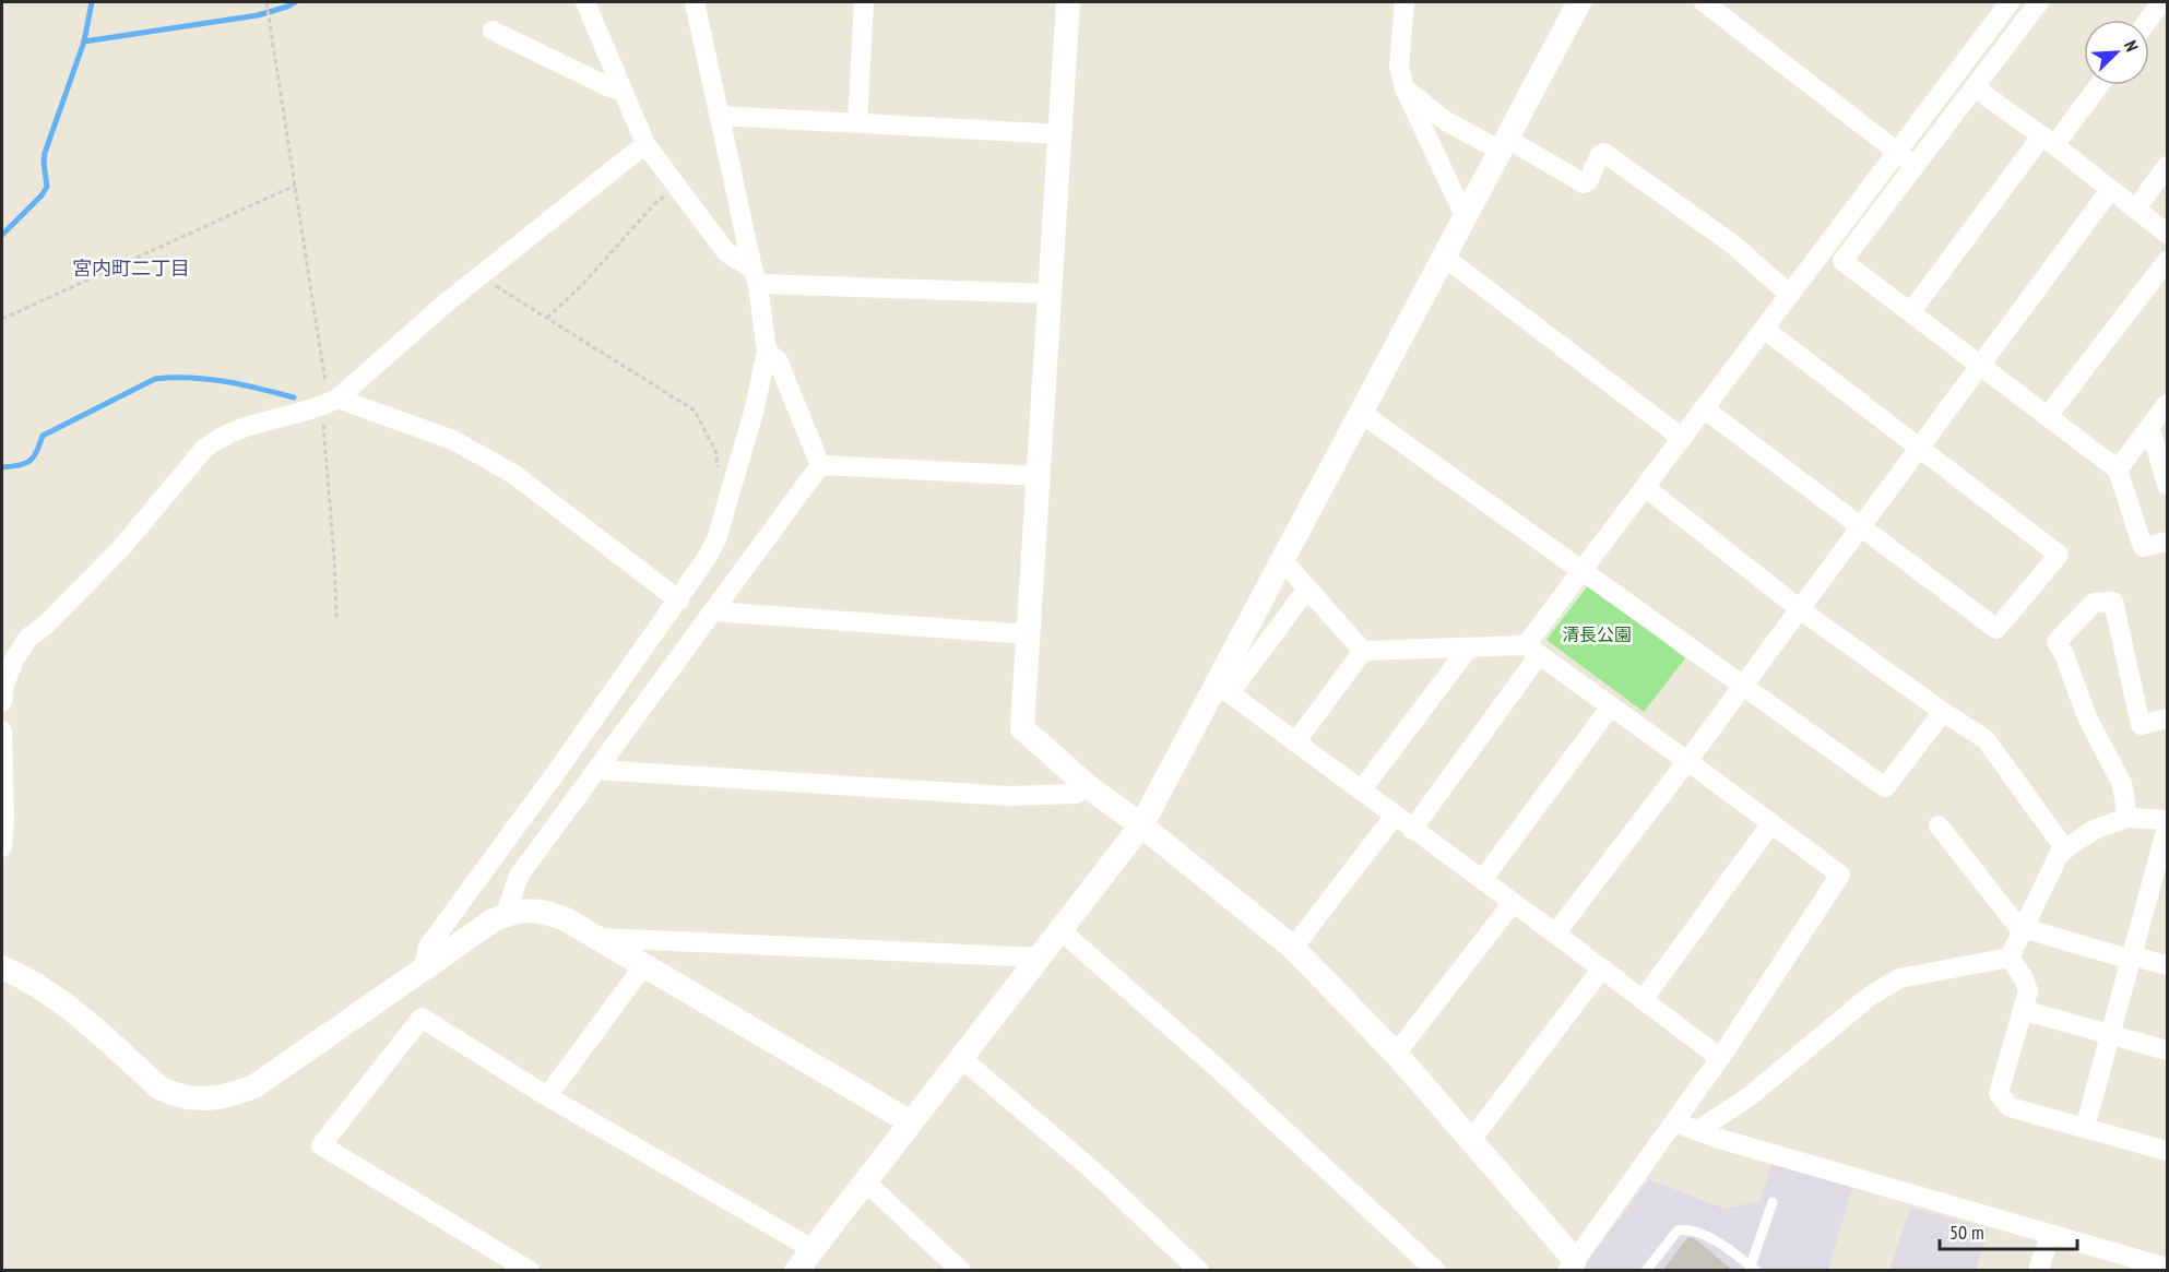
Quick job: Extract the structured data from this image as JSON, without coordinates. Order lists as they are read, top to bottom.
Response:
{
  "districts": ["宮内町二丁目"],
  "parks": ["清長公園"],
  "scale_bar": "50 m",
  "north": "top right"
}
